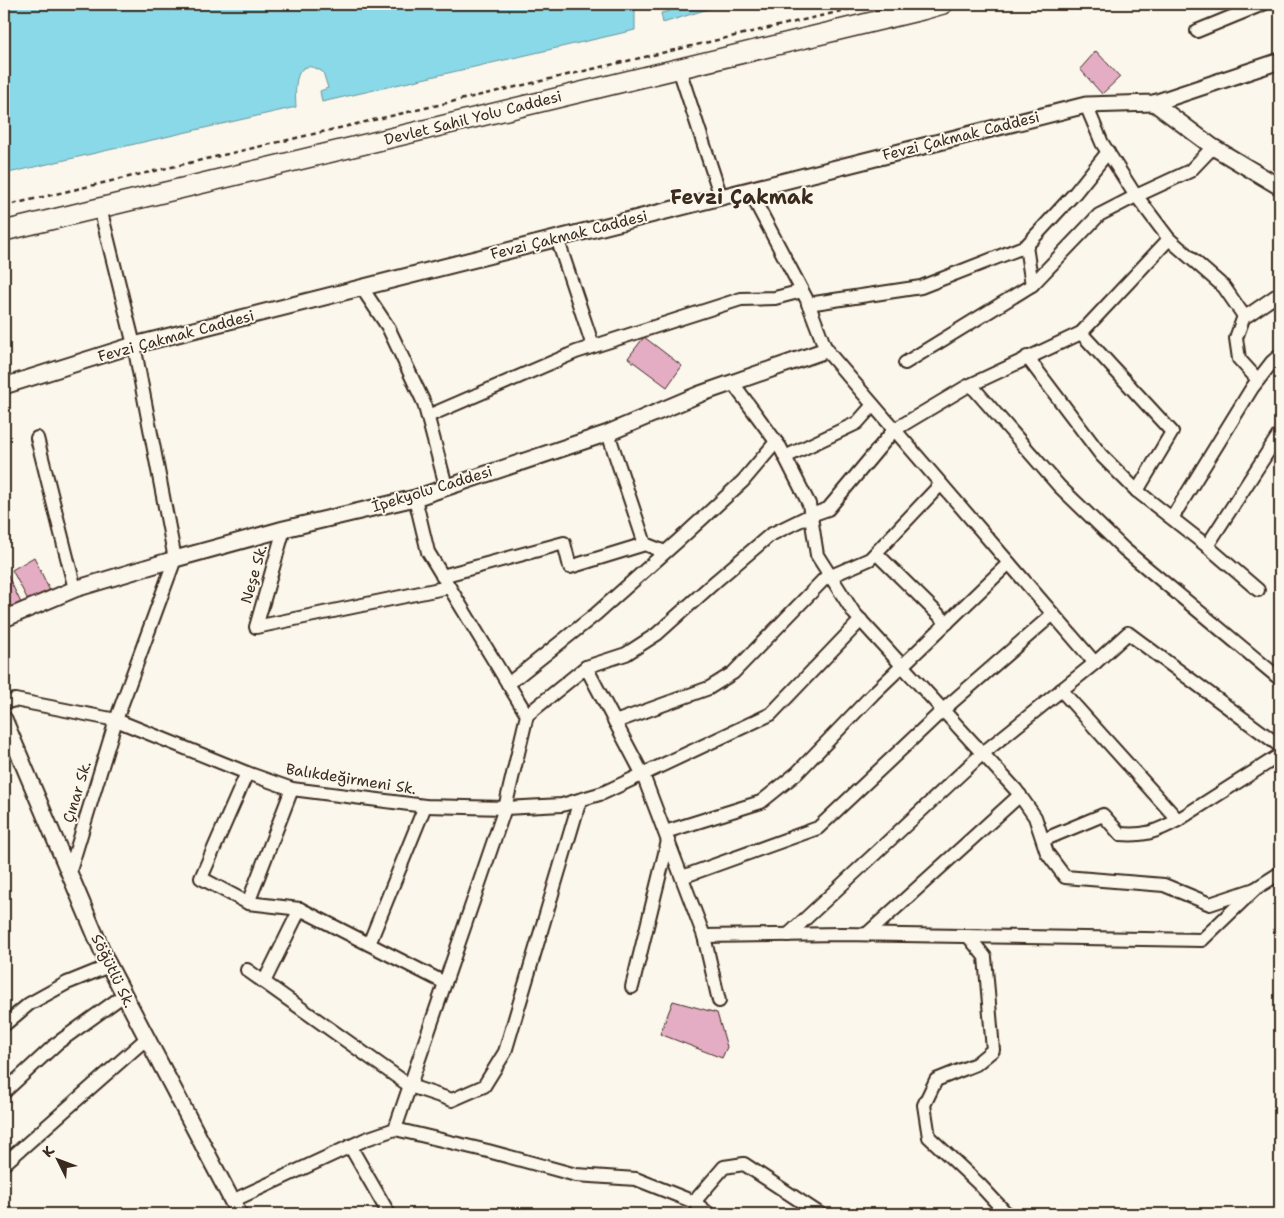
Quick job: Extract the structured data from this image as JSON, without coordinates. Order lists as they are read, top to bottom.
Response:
{
  "streets": {
    "main road": ["Devlet Sahil Yolu Caddesi"],
    "street": [
      "Fevzi Çakmak Caddesi",
      "İpekyolu Caddesi",
      "Neşe Sk.",
      "Balıkdeğirmeni Sk.",
      "Çınar Sk.",
      "Söğütlü Sk."
    ]
  },
  "crossings": [
    ["İpekyolu Caddesi", "Neşe Sk."],
    ["İpekyolu Caddesi", "Çınar Sk."],
    ["Balıkdeğirmeni Sk.", "Çınar Sk."],
    ["Çınar Sk.", "Söğütlü Sk."]
  ],
  "districts": ["Fevzi Çakmak"],
  "north": "top left"
}
